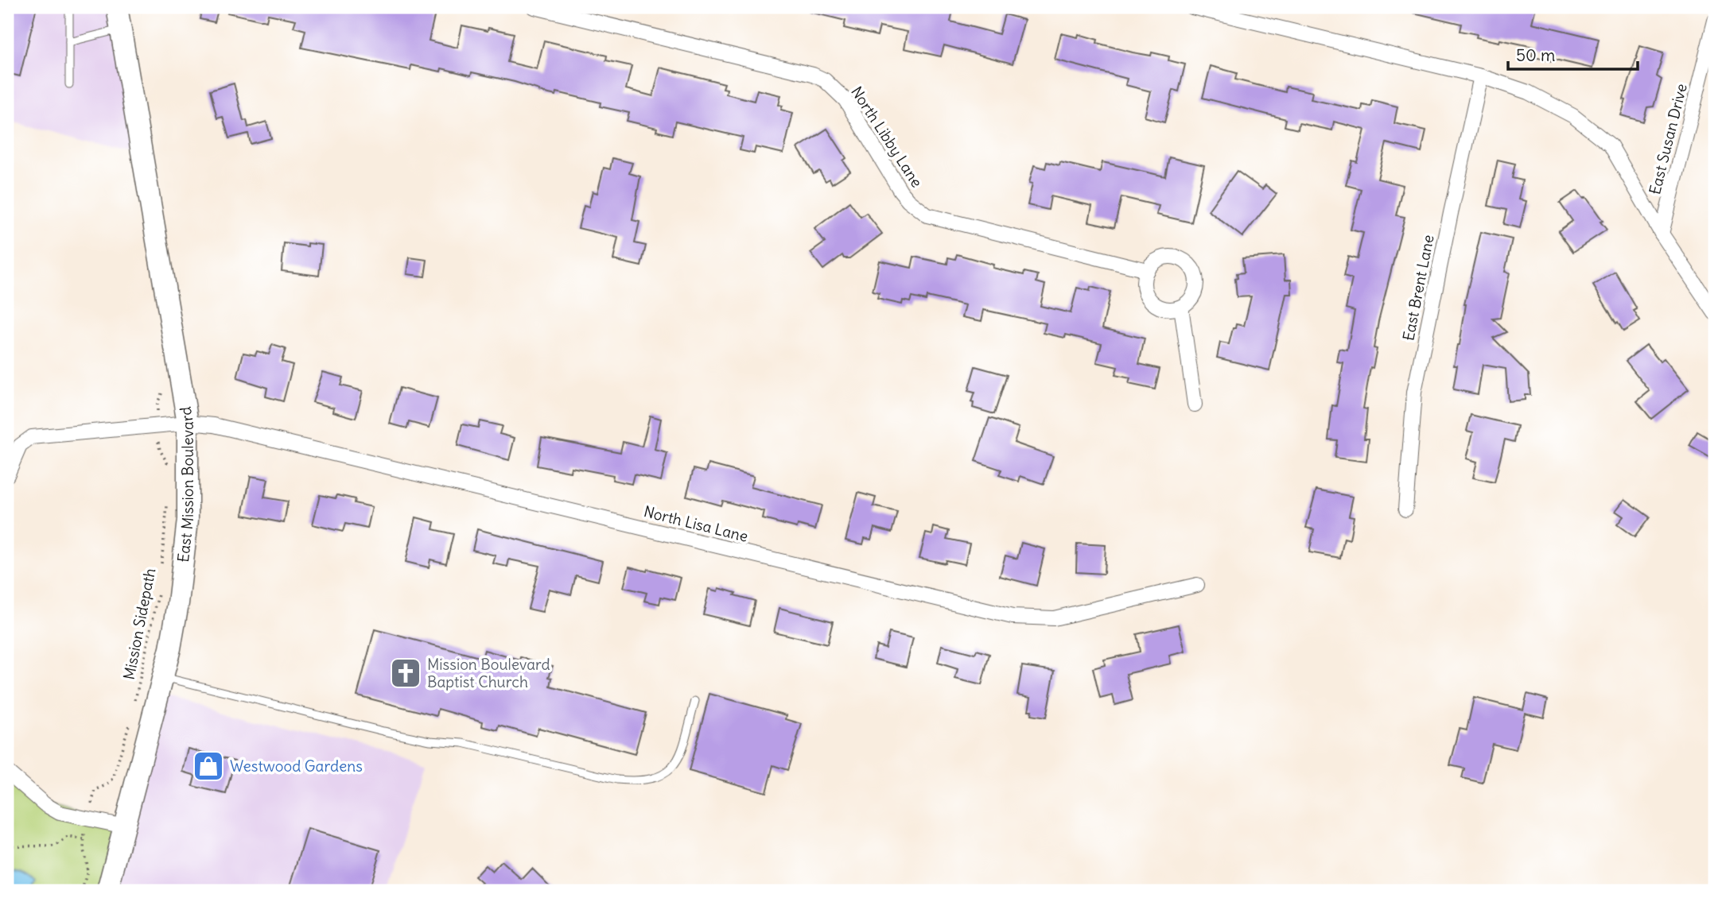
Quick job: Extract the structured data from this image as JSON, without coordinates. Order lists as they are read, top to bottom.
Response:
{
  "streets": {
    "main road": ["East Mission Boulevard"],
    "street": [
      "North Libby Lane",
      "East Susan Drive",
      "East Brent Lane",
      "North Lisa Lane"
    ],
    "path": ["Mission Sidepath"]
  },
  "crossings": [
    ["East Mission Boulevard", "North Lisa Lane"]
  ],
  "places": {
    "church": ["Mission Boulevard Baptist Church"],
    "shop": ["Westwood Gardens"]
  },
  "scale_bar": "50 m"
}
